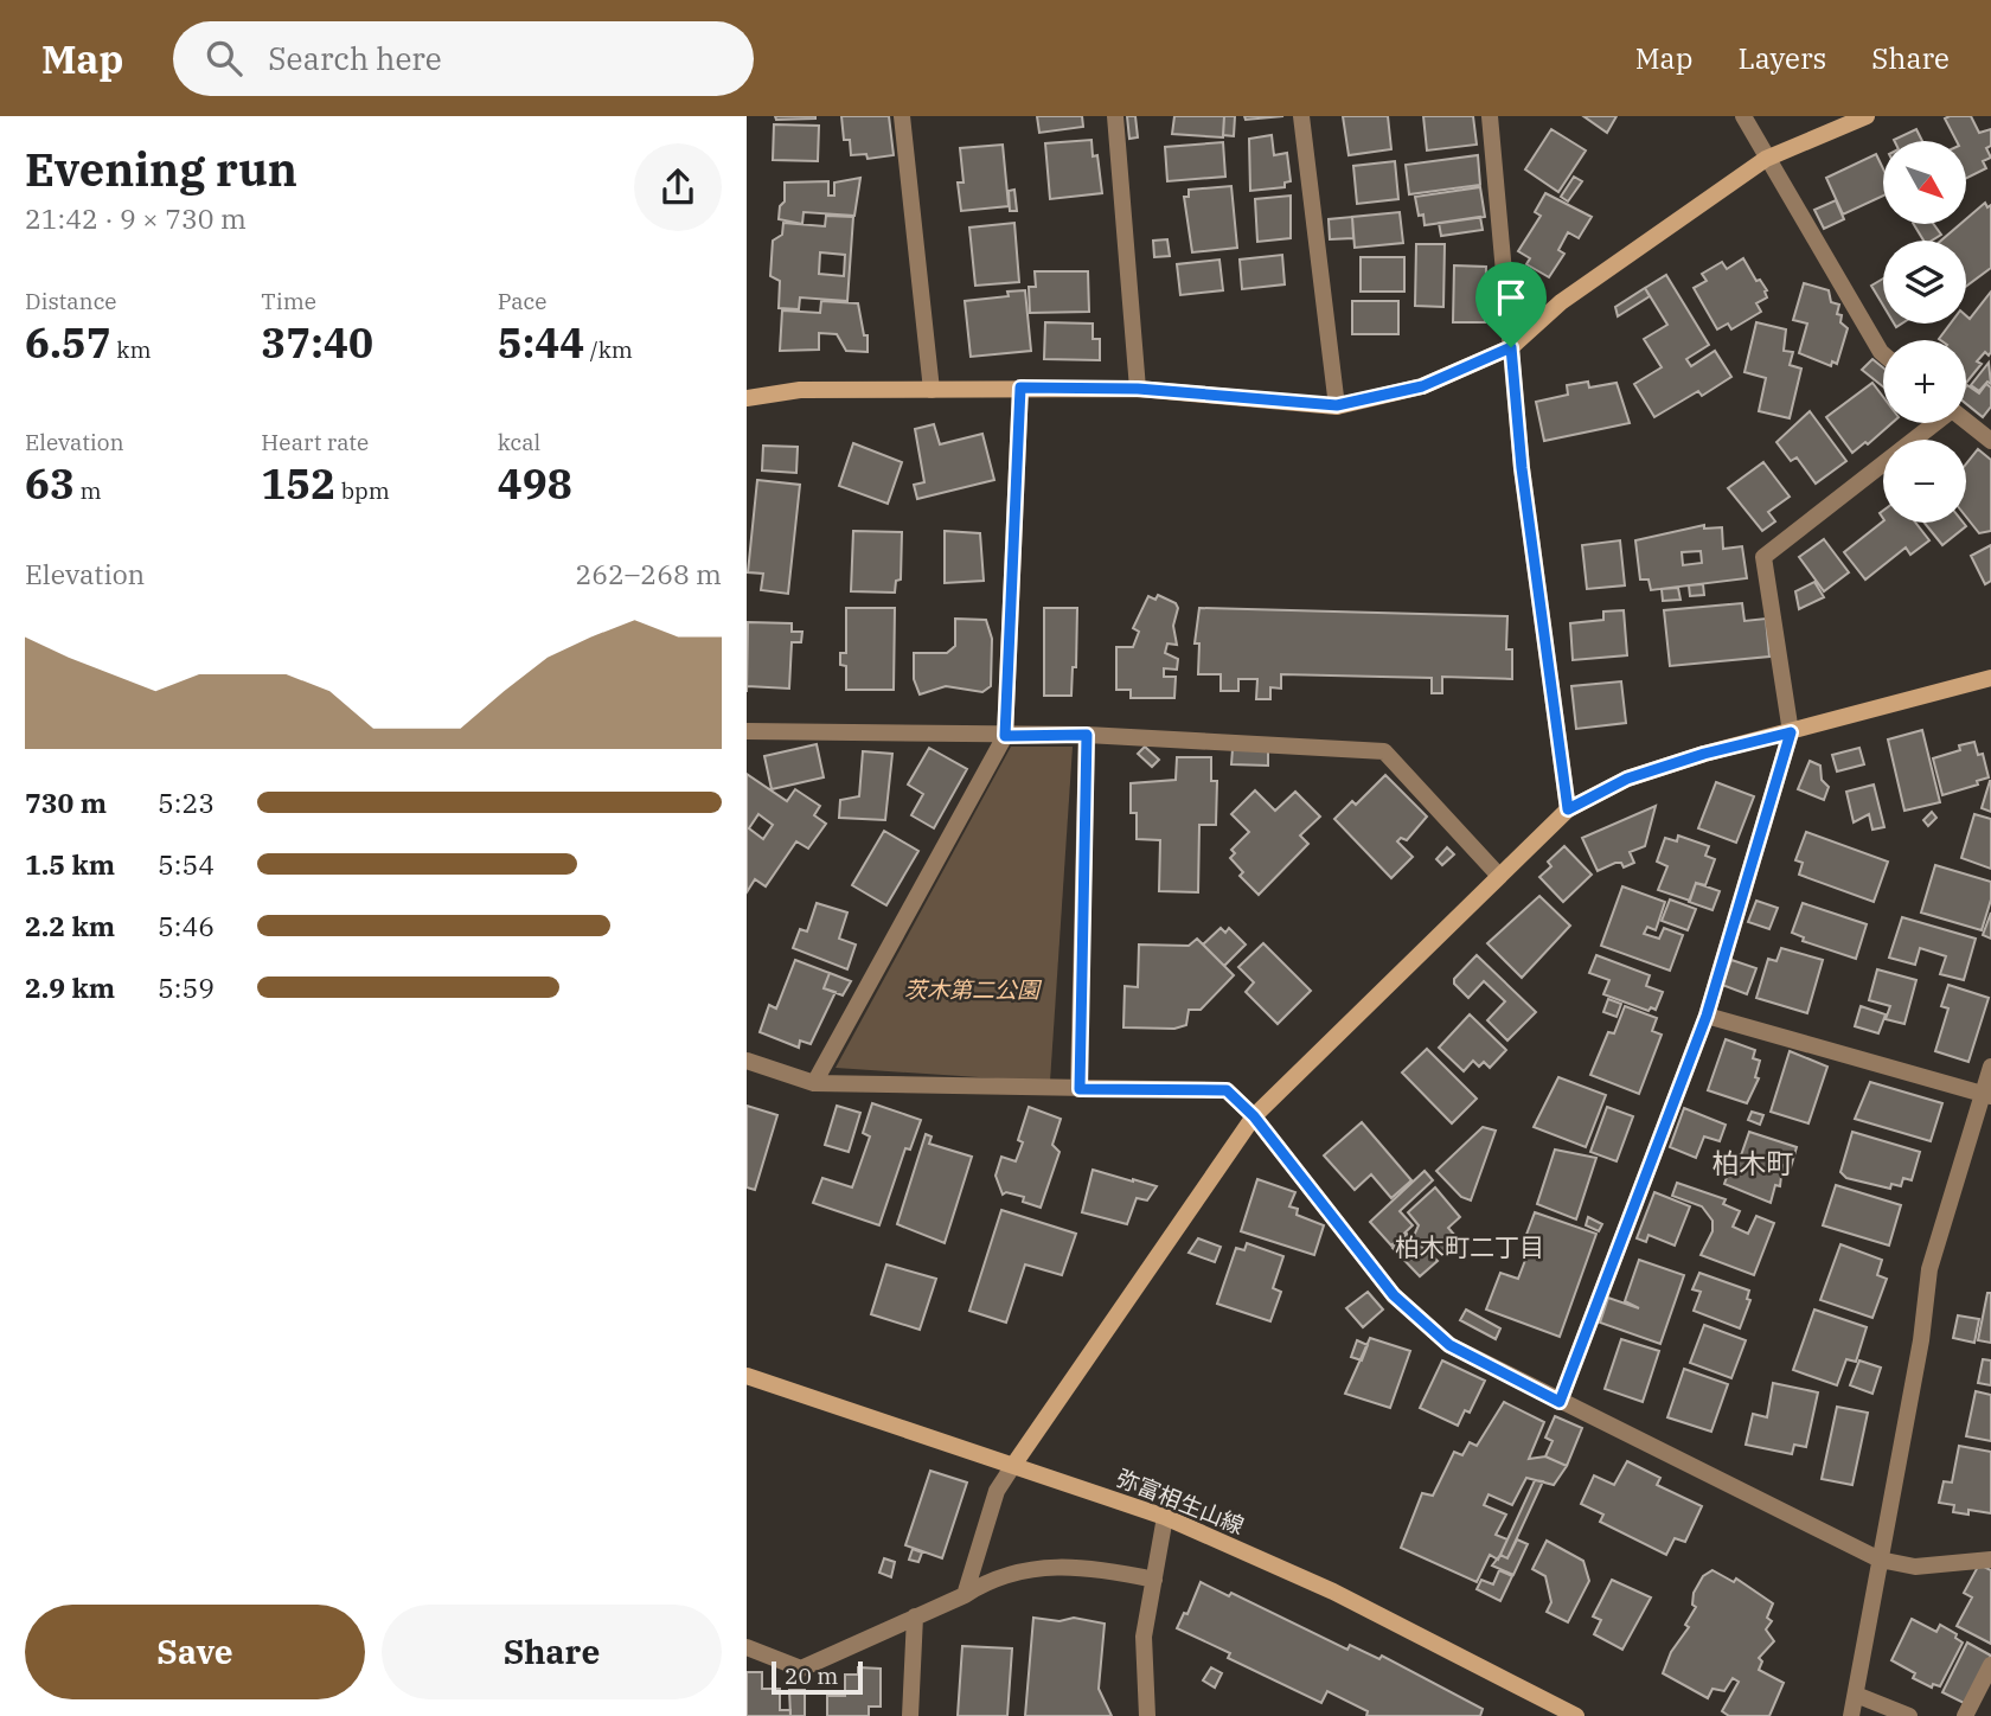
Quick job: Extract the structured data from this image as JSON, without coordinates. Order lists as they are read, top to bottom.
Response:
{
  "streets": {
    "street": ["弥富相生山線"]
  },
  "districts": ["柏木町", "柏木町二丁目"],
  "parks": ["茨木第二公園"],
  "scale_bar": "20 m",
  "north": "bottom right",
  "page": {
    "header": "Map",
    "search": "Search here",
    "nav": ["Map", "Layers", "Share"],
    "heading": ["Evening run", "21:42 · 9 × 730 m"],
    "map_buttons": ["+", "−"],
    "stats": [
      ["Distance", "6.57 km"],
      ["Time", "37:40"],
      ["Pace", "5:44 /km"],
      ["Elevation", "63 m"],
      ["Heart rate", "152 bpm"],
      ["kcal", "498"]
    ],
    "chart": ["Elevation", "262–268 m"],
    "list": [
      {
        "name": "730 m",
        "note": "5:23"
      },
      {
        "name": "1.5 km",
        "note": "5:54"
      },
      {
        "name": "2.2 km",
        "note": "5:46"
      },
      {
        "name": "2.9 km",
        "note": "5:59"
      }
    ],
    "buttons": ["Save", "Share"],
    "scale": "20 m"
  }
}
